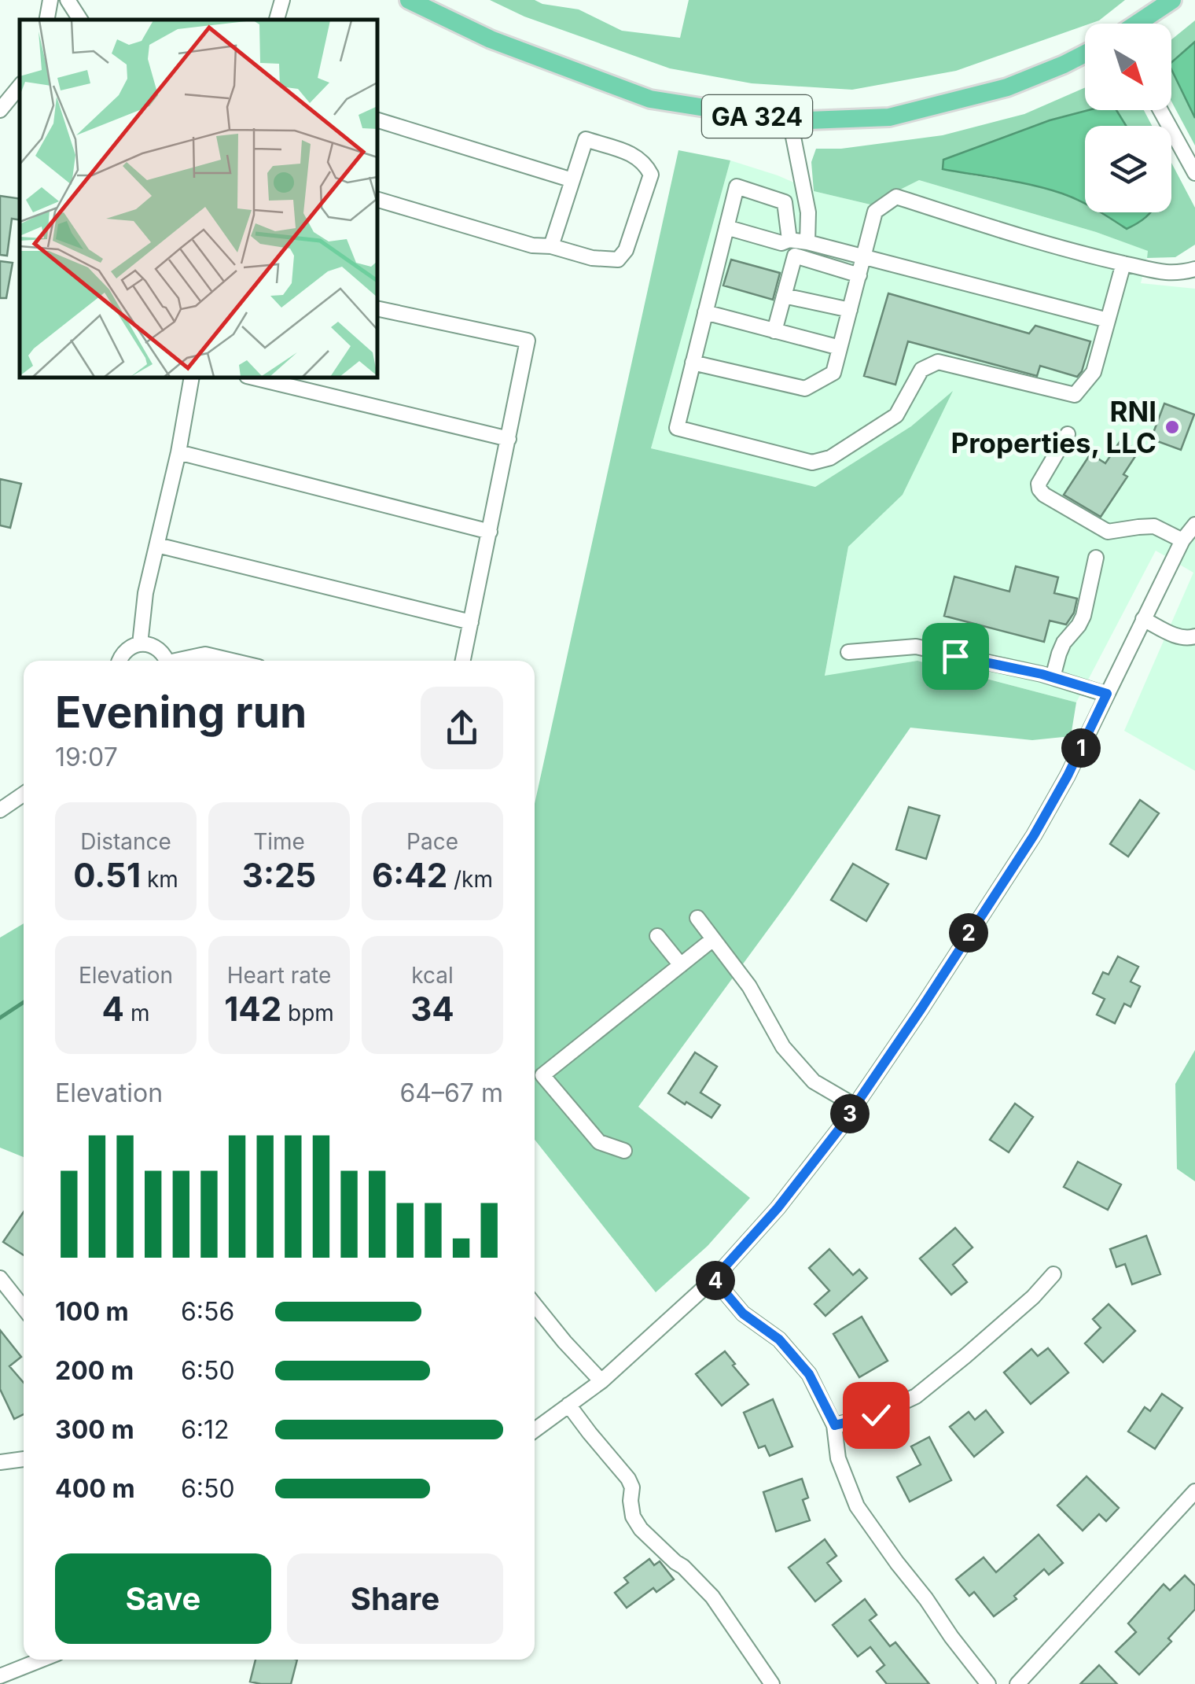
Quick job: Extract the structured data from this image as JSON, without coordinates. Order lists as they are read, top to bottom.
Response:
{
  "streets": {
    "main road": ["GA 324"]
  },
  "places": ["RNI Properties, LLC"],
  "north": "bottom right",
  "page": {
    "heading": ["Evening run", "19:07"],
    "pins": [
      "1",
      "2",
      "3",
      "4"
    ],
    "stats": [
      ["Distance", "0.51 km"],
      ["Time", "3:25"],
      ["Pace", "6:42 /km"],
      ["Elevation", "4 m"],
      ["Heart rate", "142 bpm"],
      ["kcal", "34"]
    ],
    "chart": ["Elevation", "64–67 m"],
    "list": [
      {
        "name": "100 m",
        "note": "6:56"
      },
      {
        "name": "200 m",
        "note": "6:50"
      },
      {
        "name": "300 m",
        "note": "6:12"
      },
      {
        "name": "400 m",
        "note": "6:50"
      }
    ],
    "buttons": ["Save", "Share"]
  }
}
